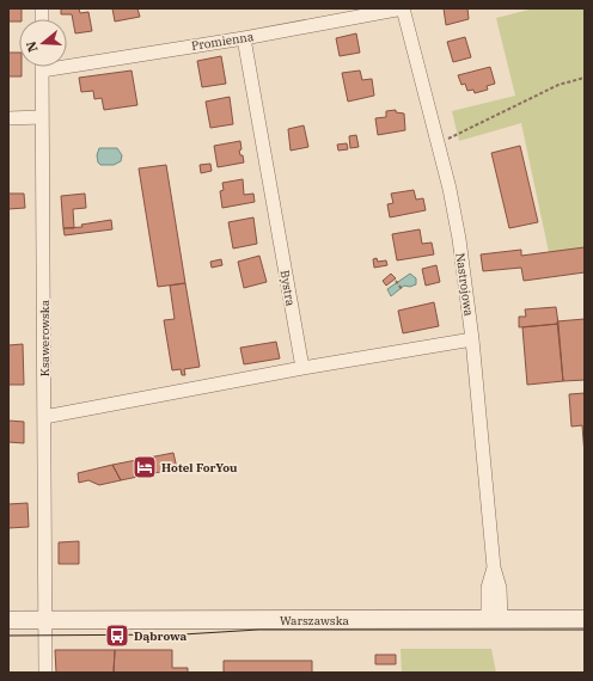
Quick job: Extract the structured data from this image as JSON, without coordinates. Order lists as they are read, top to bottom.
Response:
{
  "streets": {
    "street": [
      "Promienna",
      "Nastrojowa",
      "Bystra",
      "Ksawerowska",
      "Warszawska"
    ]
  },
  "crossings": [
    ["Promienna", "Nastrojowa"],
    ["Promienna", "Bystra"],
    ["Nastrojowa", "Warszawska"],
    ["Ksawerowska", "Warszawska"]
  ],
  "places": {
    "hotel": ["Hotel ForYou"],
    "bus stop": ["Dąbrowa"]
  },
  "north": "left"
}
